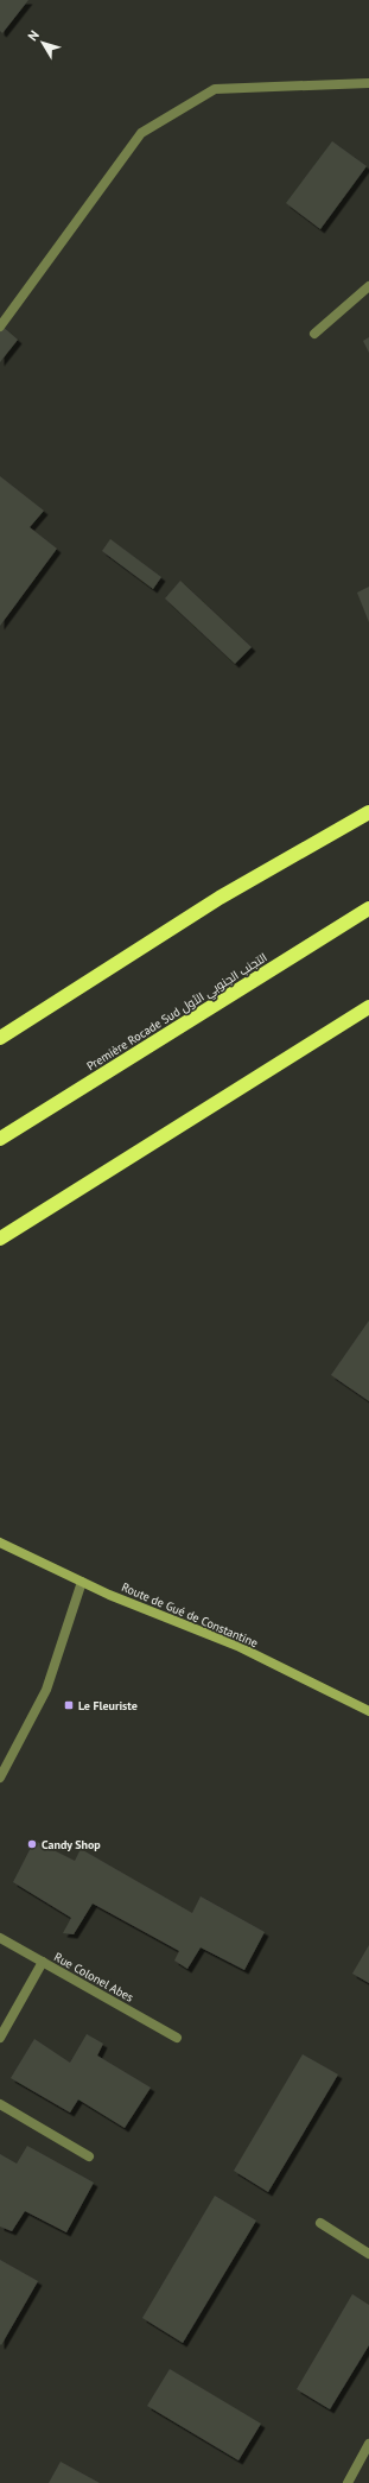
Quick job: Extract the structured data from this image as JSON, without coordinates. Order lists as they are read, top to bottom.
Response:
{
  "streets": {
    "highway": ["Première Rocade Sud التجنب الجنوبي الأول"],
    "main road": ["Route de Gué de Constantine"],
    "street": ["Rue Colonel Abes"]
  },
  "places": {
    "transit": ["Le Fleuriste"],
    "other": ["Candy Shop"]
  },
  "north": "top left"
}
